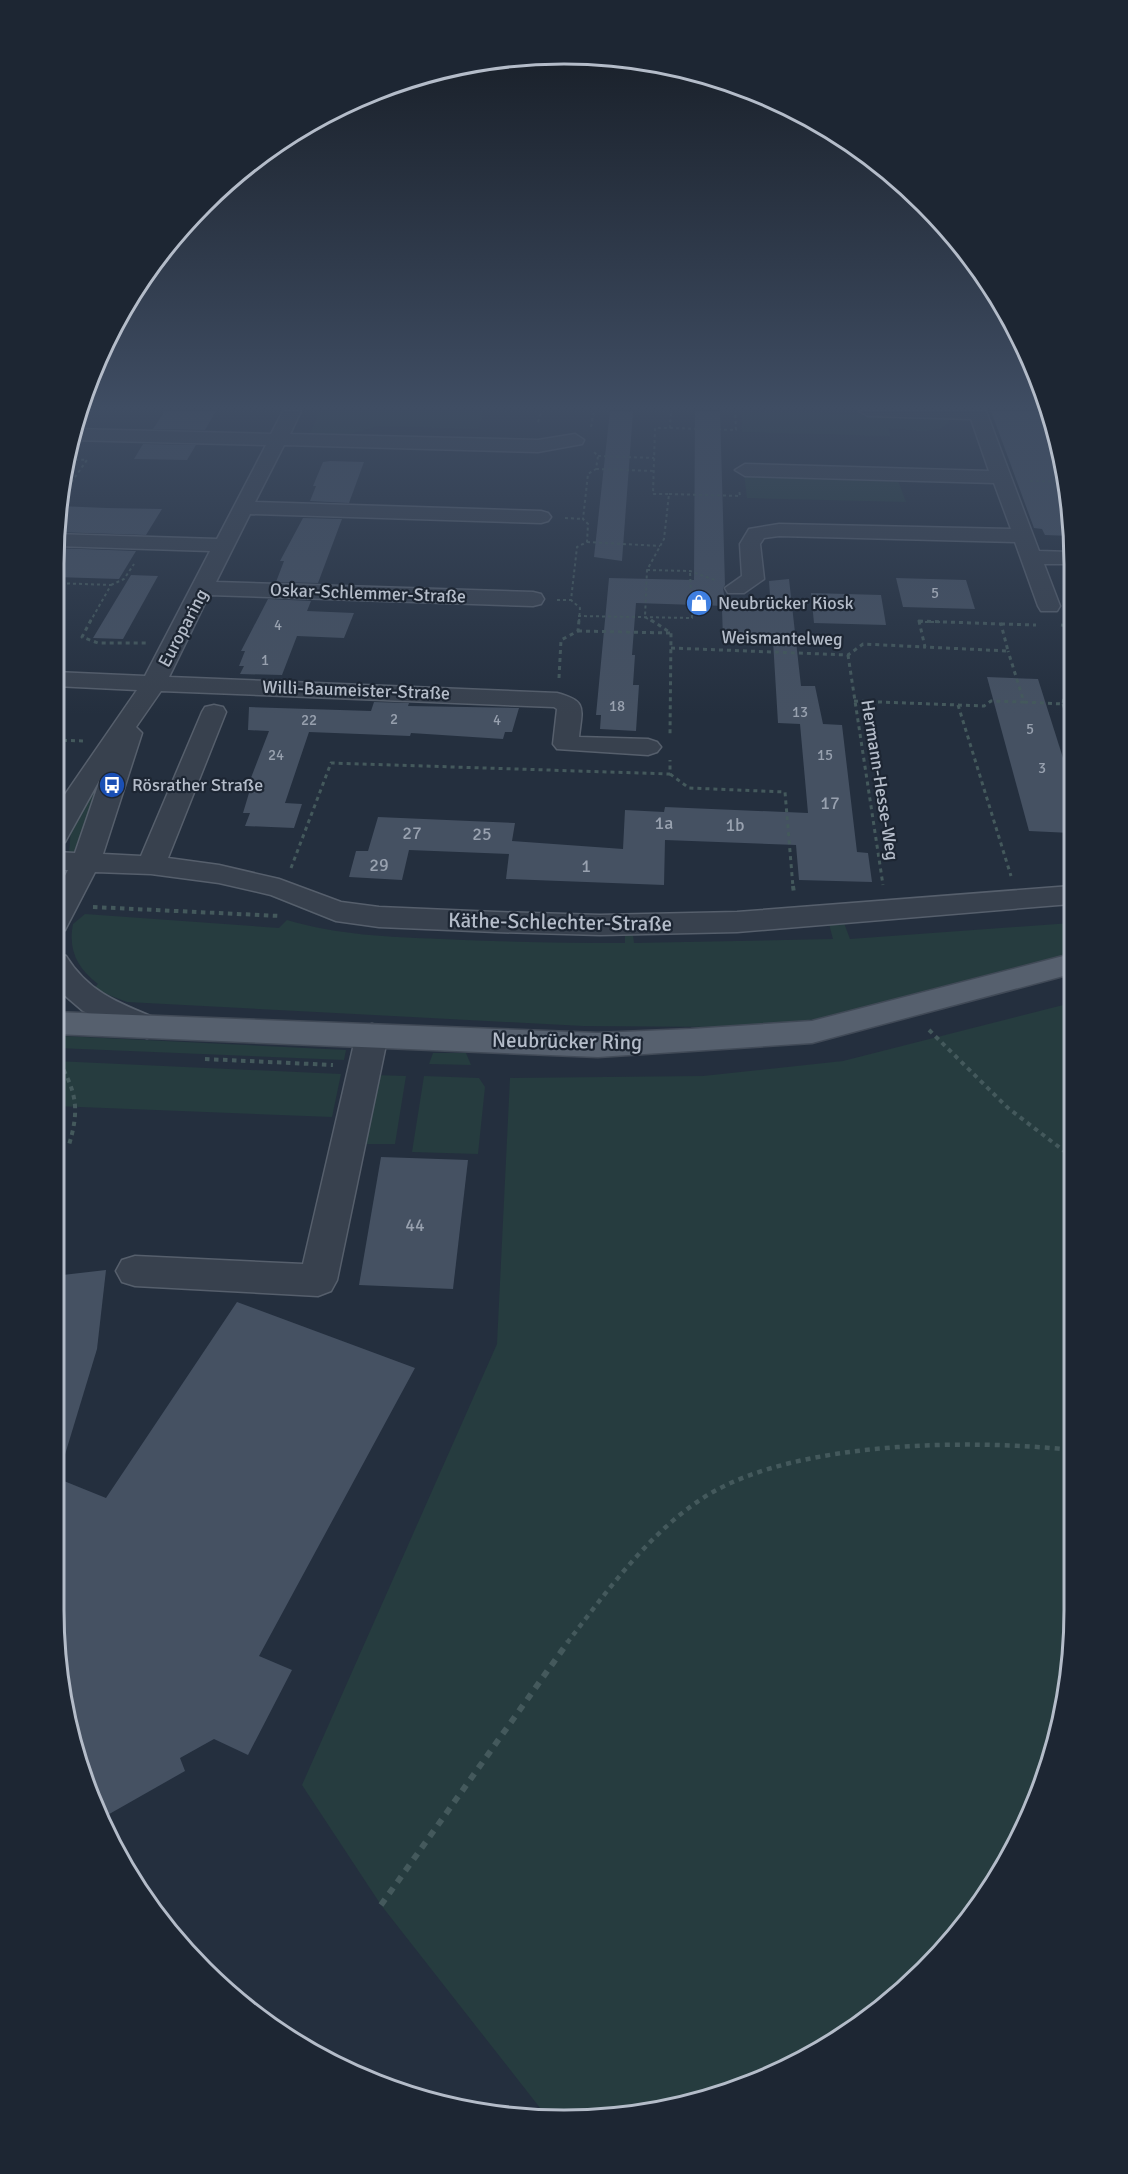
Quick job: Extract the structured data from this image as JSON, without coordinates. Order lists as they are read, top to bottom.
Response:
{
  "streets": {
    "main road": ["Neubrücker Ring"],
    "street": [
      "Oskar-Schlemmer-Straße",
      "Europaring",
      "Willi-Baumeister-Straße",
      "Käthe-Schlechter-Straße"
    ],
    "path": ["Weismantelweg", "Hermann-Hesse-Weg"]
  },
  "crossings": [
    ["Oskar-Schlemmer-Straße", "Europaring"],
    ["Europaring", "Willi-Baumeister-Straße"],
    ["Europaring", "Käthe-Schlechter-Straße"],
    ["Weismantelweg", "Hermann-Hesse-Weg"],
    ["Hermann-Hesse-Weg", "Käthe-Schlechter-Straße"]
  ],
  "places": {
    "shop": ["Neubrücker Kiosk"],
    "bus stop": ["Rösrather Straße"]
  },
  "house_numbers": [
    "5",
    "4",
    "1",
    "18",
    "13",
    "2",
    "22",
    "4",
    "5",
    "24",
    "15",
    "3",
    "17",
    "1a",
    "1b",
    "27",
    "25",
    "29",
    "1",
    "44"
  ]
}
